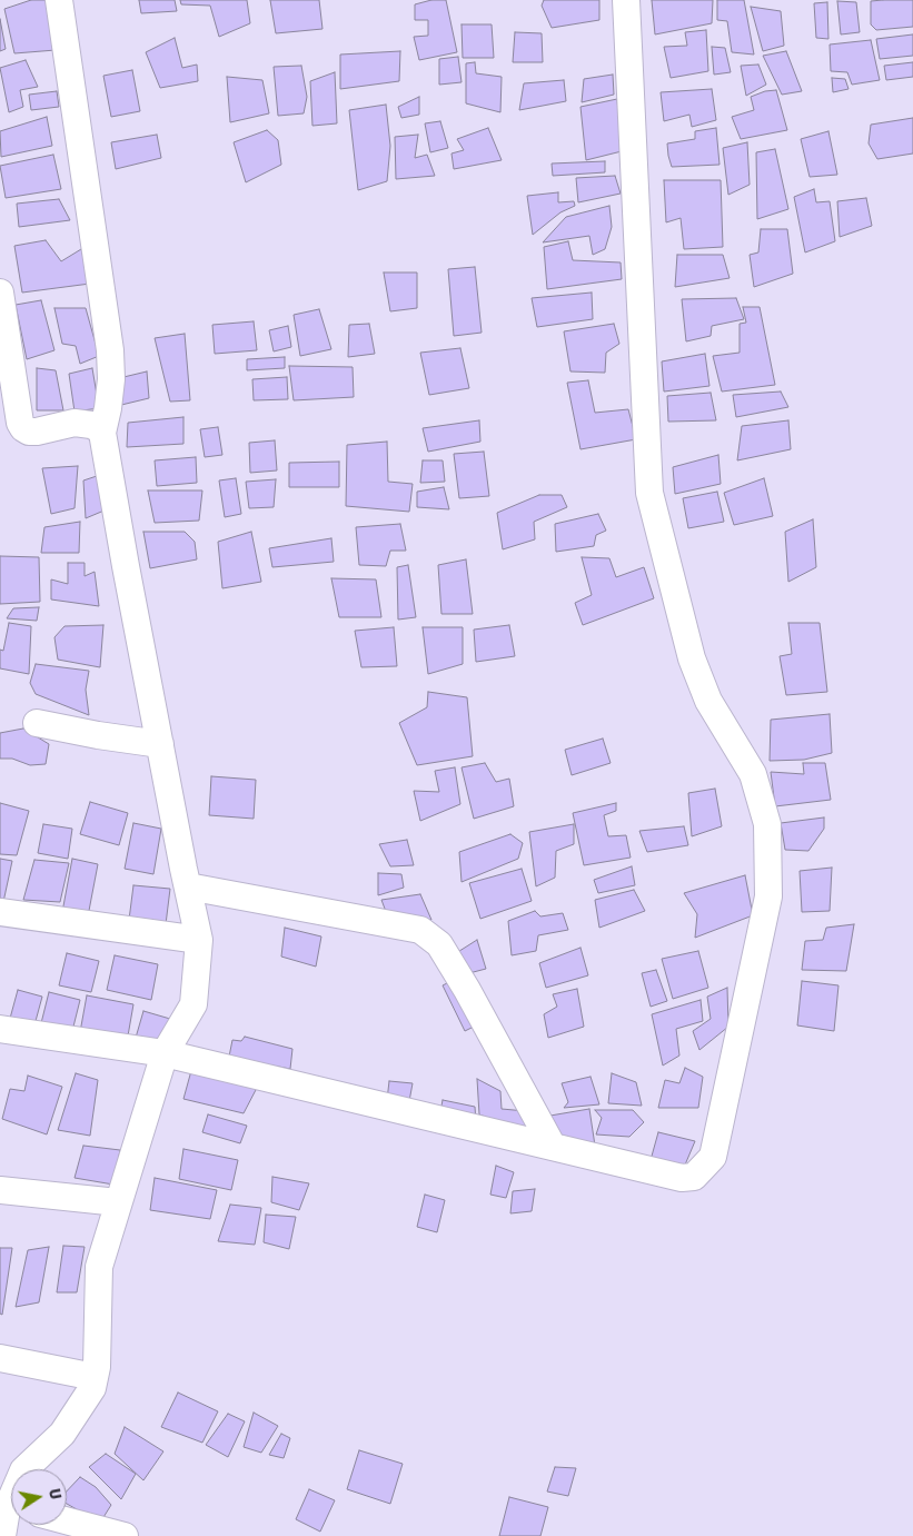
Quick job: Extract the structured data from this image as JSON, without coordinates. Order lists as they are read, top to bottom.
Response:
{
  "north": "right"
}
